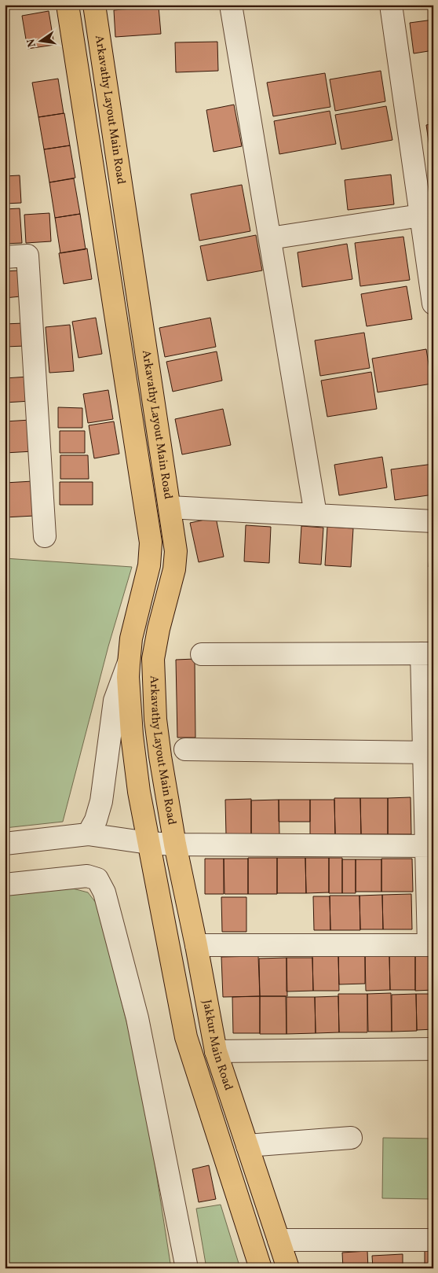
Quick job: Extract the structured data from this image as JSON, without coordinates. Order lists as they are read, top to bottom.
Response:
{
  "streets": {
    "main road": ["Arkavathy Layout Main Road", "Jakkur Main Road"]
  },
  "crossings": [
    ["Arkavathy Layout Main Road", "Jakkur Main Road"]
  ],
  "north": "left"
}
